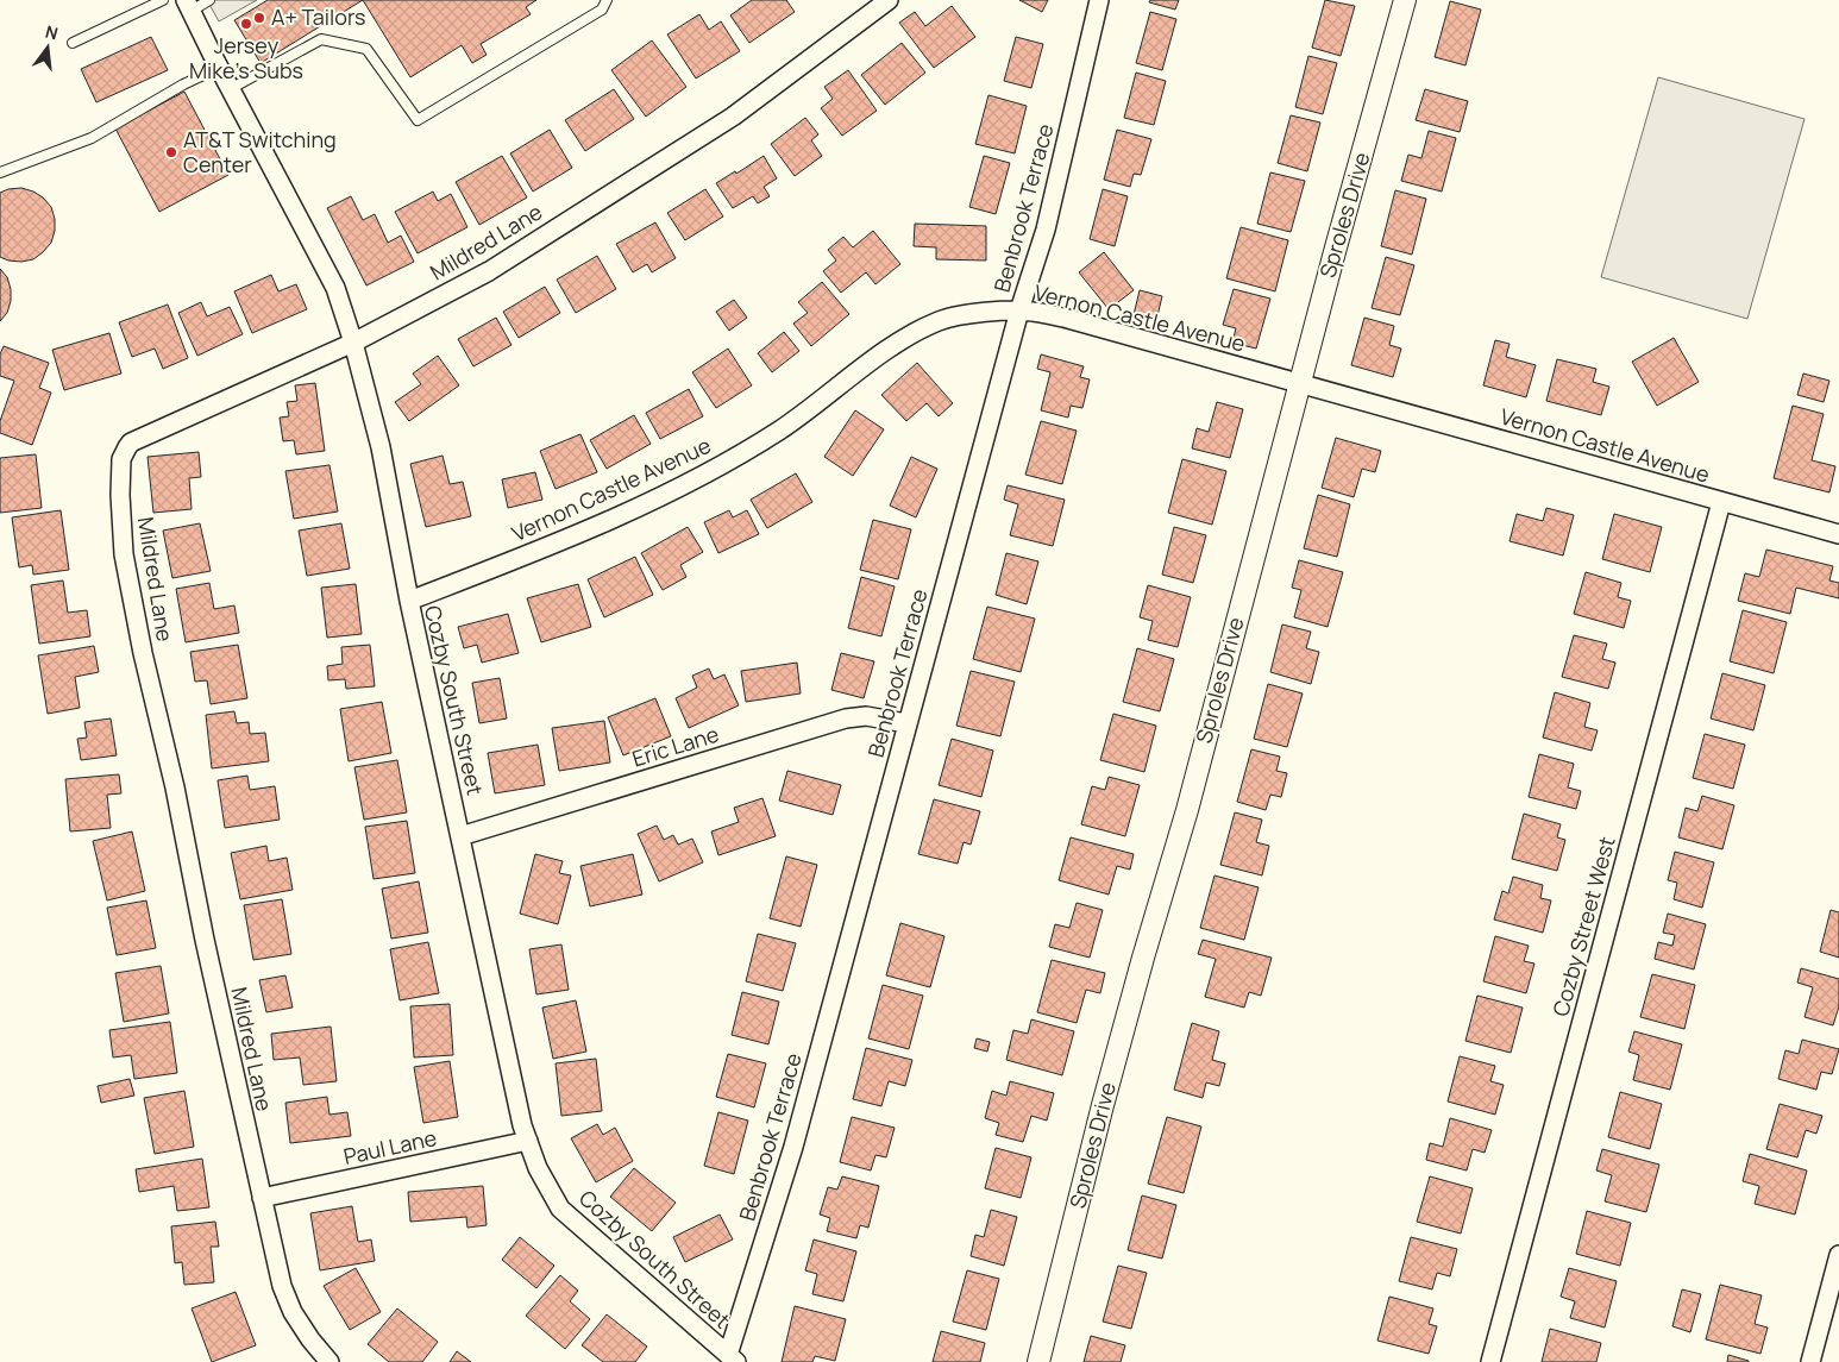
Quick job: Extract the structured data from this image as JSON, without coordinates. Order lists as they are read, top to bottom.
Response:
{
  "streets": {
    "street": [
      "Benbrook Terrace",
      "Sproles Drive",
      "Mildred Lane",
      "Vernon Castle Avenue",
      "Cozby South Street",
      "Eric Lane",
      "Cozby Street West",
      "Paul Lane"
    ]
  },
  "crossings": [
    ["Benbrook Terrace", "Vernon Castle Avenue"],
    ["Benbrook Terrace", "Cozby South Street"],
    ["Benbrook Terrace", "Eric Lane"],
    ["Sproles Drive", "Vernon Castle Avenue"],
    ["Mildred Lane", "Cozby South Street"],
    ["Mildred Lane", "Paul Lane"],
    ["Vernon Castle Avenue", "Cozby South Street"],
    ["Vernon Castle Avenue", "Cozby Street West"],
    ["Cozby South Street", "Eric Lane"],
    ["Cozby South Street", "Paul Lane"]
  ],
  "places": ["A+ Tailors", "Jersey Mike's Subs", "AT&T Switching Center"],
  "north": "top"
}
